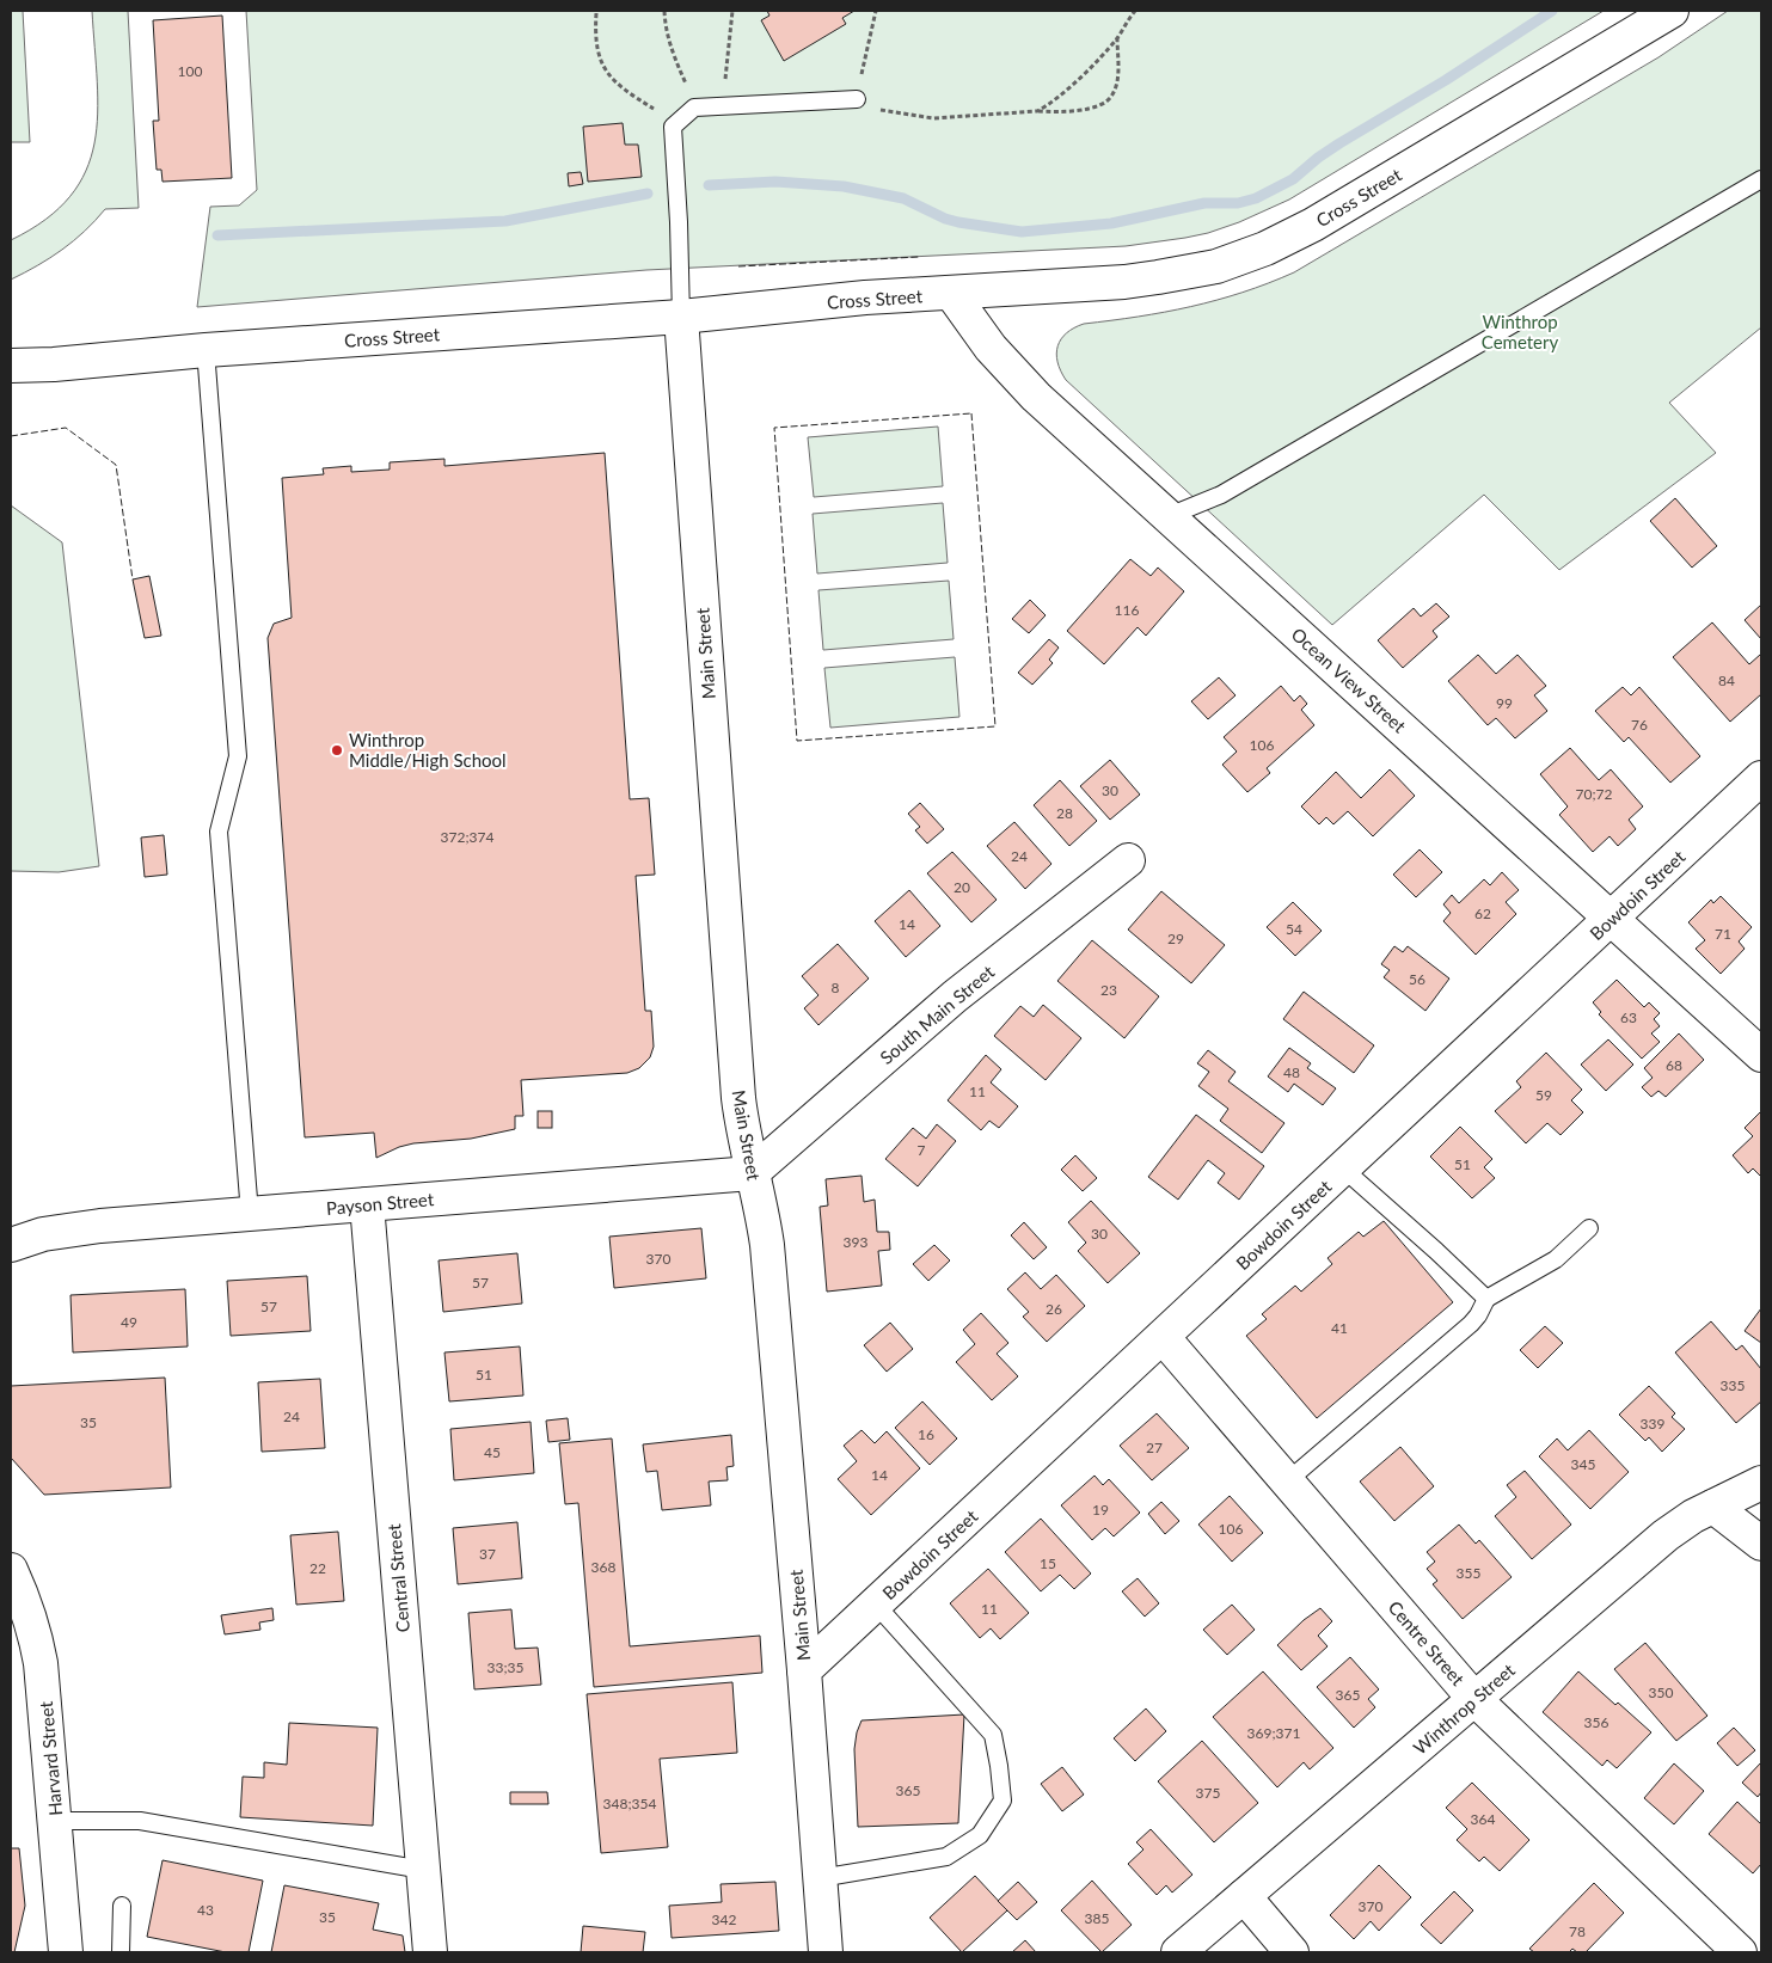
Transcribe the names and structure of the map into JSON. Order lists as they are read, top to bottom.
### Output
{
  "streets": {
    "street": [
      "Cross Street",
      "Main Street",
      "Ocean View Street",
      "Bowdoin Street",
      "South Main Street",
      "Payson Street",
      "Central Street",
      "Centre Street",
      "Winthrop Street",
      "Harvard Street"
    ]
  },
  "crossings": [
    ["Cross Street", "Main Street"],
    ["Cross Street", "Ocean View Street"],
    ["Main Street", "Bowdoin Street"],
    ["Main Street", "South Main Street"],
    ["Main Street", "Payson Street"],
    ["Ocean View Street", "Bowdoin Street"],
    ["Bowdoin Street", "Centre Street"],
    ["South Main Street", "Payson Street"],
    ["Payson Street", "Central Street"],
    ["Centre Street", "Winthrop Street"]
  ],
  "parks": ["Winthrop Cemetery"],
  "places": ["Winthrop Middle/High School"],
  "house_numbers": [
    "100",
    "116",
    "84",
    "99",
    "76",
    "106",
    "30",
    "70;72",
    "28",
    "372;374",
    "24",
    "20",
    "62",
    "14",
    "54",
    "71",
    "29",
    "56",
    "8",
    "23",
    "63",
    "68",
    "48",
    "11",
    "59",
    "7",
    "51",
    "30",
    "393",
    "370",
    "57",
    "57",
    "26",
    "49",
    "41",
    "51",
    "335",
    "24",
    "35",
    "339",
    "16",
    "27",
    "45",
    "345",
    "14",
    "19",
    "106",
    "37",
    "15",
    "368",
    "22",
    "355",
    "11",
    "33;35",
    "350",
    "365",
    "356",
    "369;371",
    "365",
    "375",
    "348;354",
    "364",
    "370",
    "43",
    "35",
    "385",
    "342",
    "78"
  ]
}
